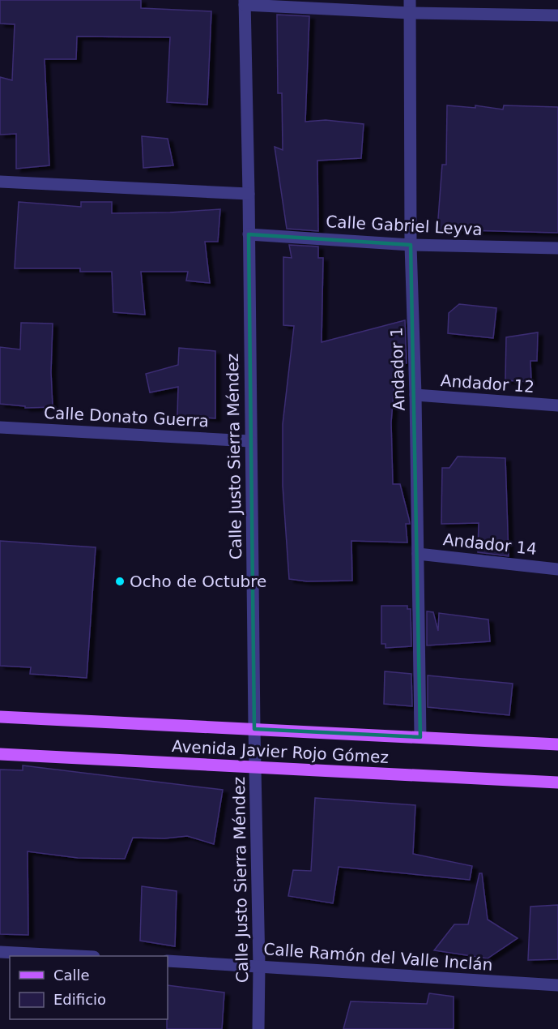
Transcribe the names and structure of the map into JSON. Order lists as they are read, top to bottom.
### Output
{
  "streets": {
    "main road": ["Avenida Javier Rojo Gómez"],
    "street": [
      "Calle Gabriel Leyva",
      "Andador 1",
      "Andador 12",
      "Calle Donato Guerra",
      "Calle Justo Sierra Méndez",
      "Andador 14",
      "Calle Ramón del Valle Inclán"
    ]
  },
  "crossings": [
    ["Calle Gabriel Leyva", "Andador 1"],
    ["Calle Gabriel Leyva", "Calle Justo Sierra Méndez"],
    ["Andador 1", "Andador 12"],
    ["Andador 1", "Andador 14"],
    ["Andador 1", "Avenida Javier Rojo Gómez"],
    ["Calle Donato Guerra", "Calle Justo Sierra Méndez"],
    ["Calle Justo Sierra Méndez", "Avenida Javier Rojo Gómez"],
    ["Calle Justo Sierra Méndez", "Calle Ramón del Valle Inclán"]
  ],
  "places": ["Ocho de Octubre"],
  "legend": ["Calle", "Edificio"]
}
